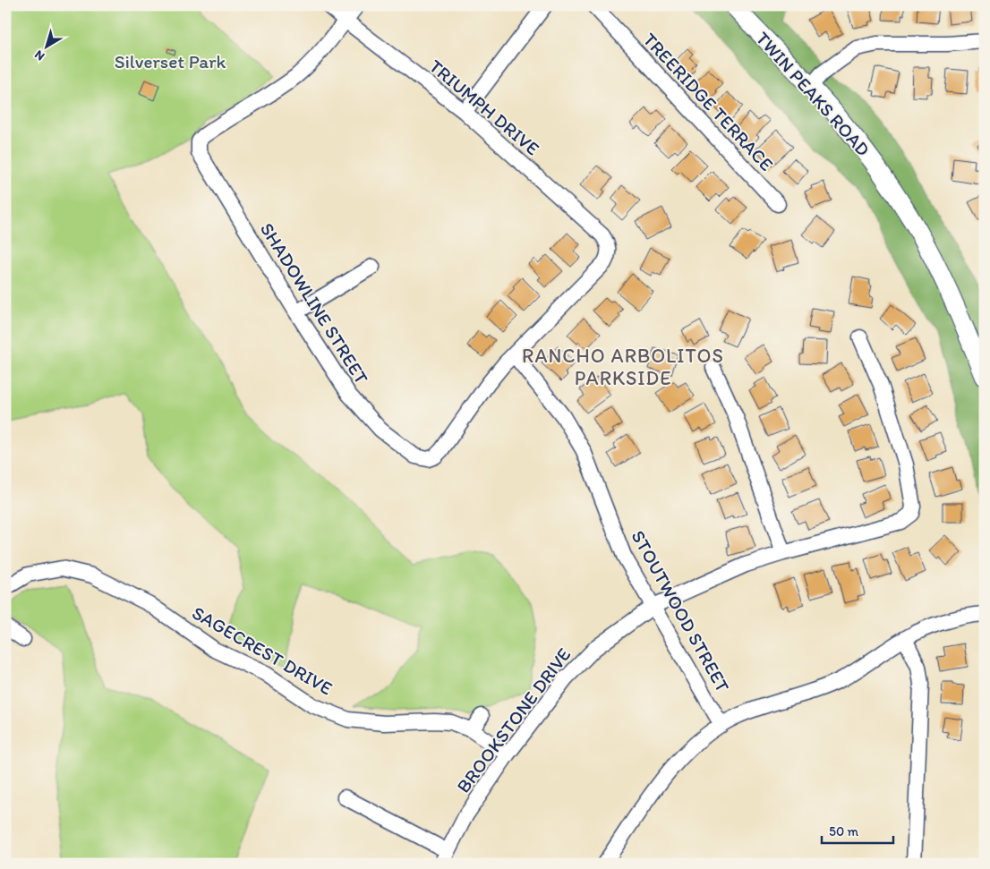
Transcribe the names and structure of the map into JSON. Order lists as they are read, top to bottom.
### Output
{
  "streets": {
    "main road": ["TWIN PEAKS ROAD"],
    "street": [
      "TREERIDGE TERRACE",
      "TRIUMPH DRIVE",
      "SHADOWLINE STREET",
      "STOUTWOOD STREET",
      "SAGECREST DRIVE",
      "BROOKSTONE DRIVE"
    ]
  },
  "crossings": [
    ["TRIUMPH DRIVE", "SHADOWLINE STREET"],
    ["TRIUMPH DRIVE", "STOUTWOOD STREET"],
    ["SHADOWLINE STREET", "STOUTWOOD STREET"],
    ["STOUTWOOD STREET", "BROOKSTONE DRIVE"],
    ["SAGECREST DRIVE", "BROOKSTONE DRIVE"]
  ],
  "districts": ["RANCHO ARBOLITOS PARKSIDE"],
  "parks": ["Silverset Park"],
  "scale_bar": "50 m",
  "north": "bottom left"
}
